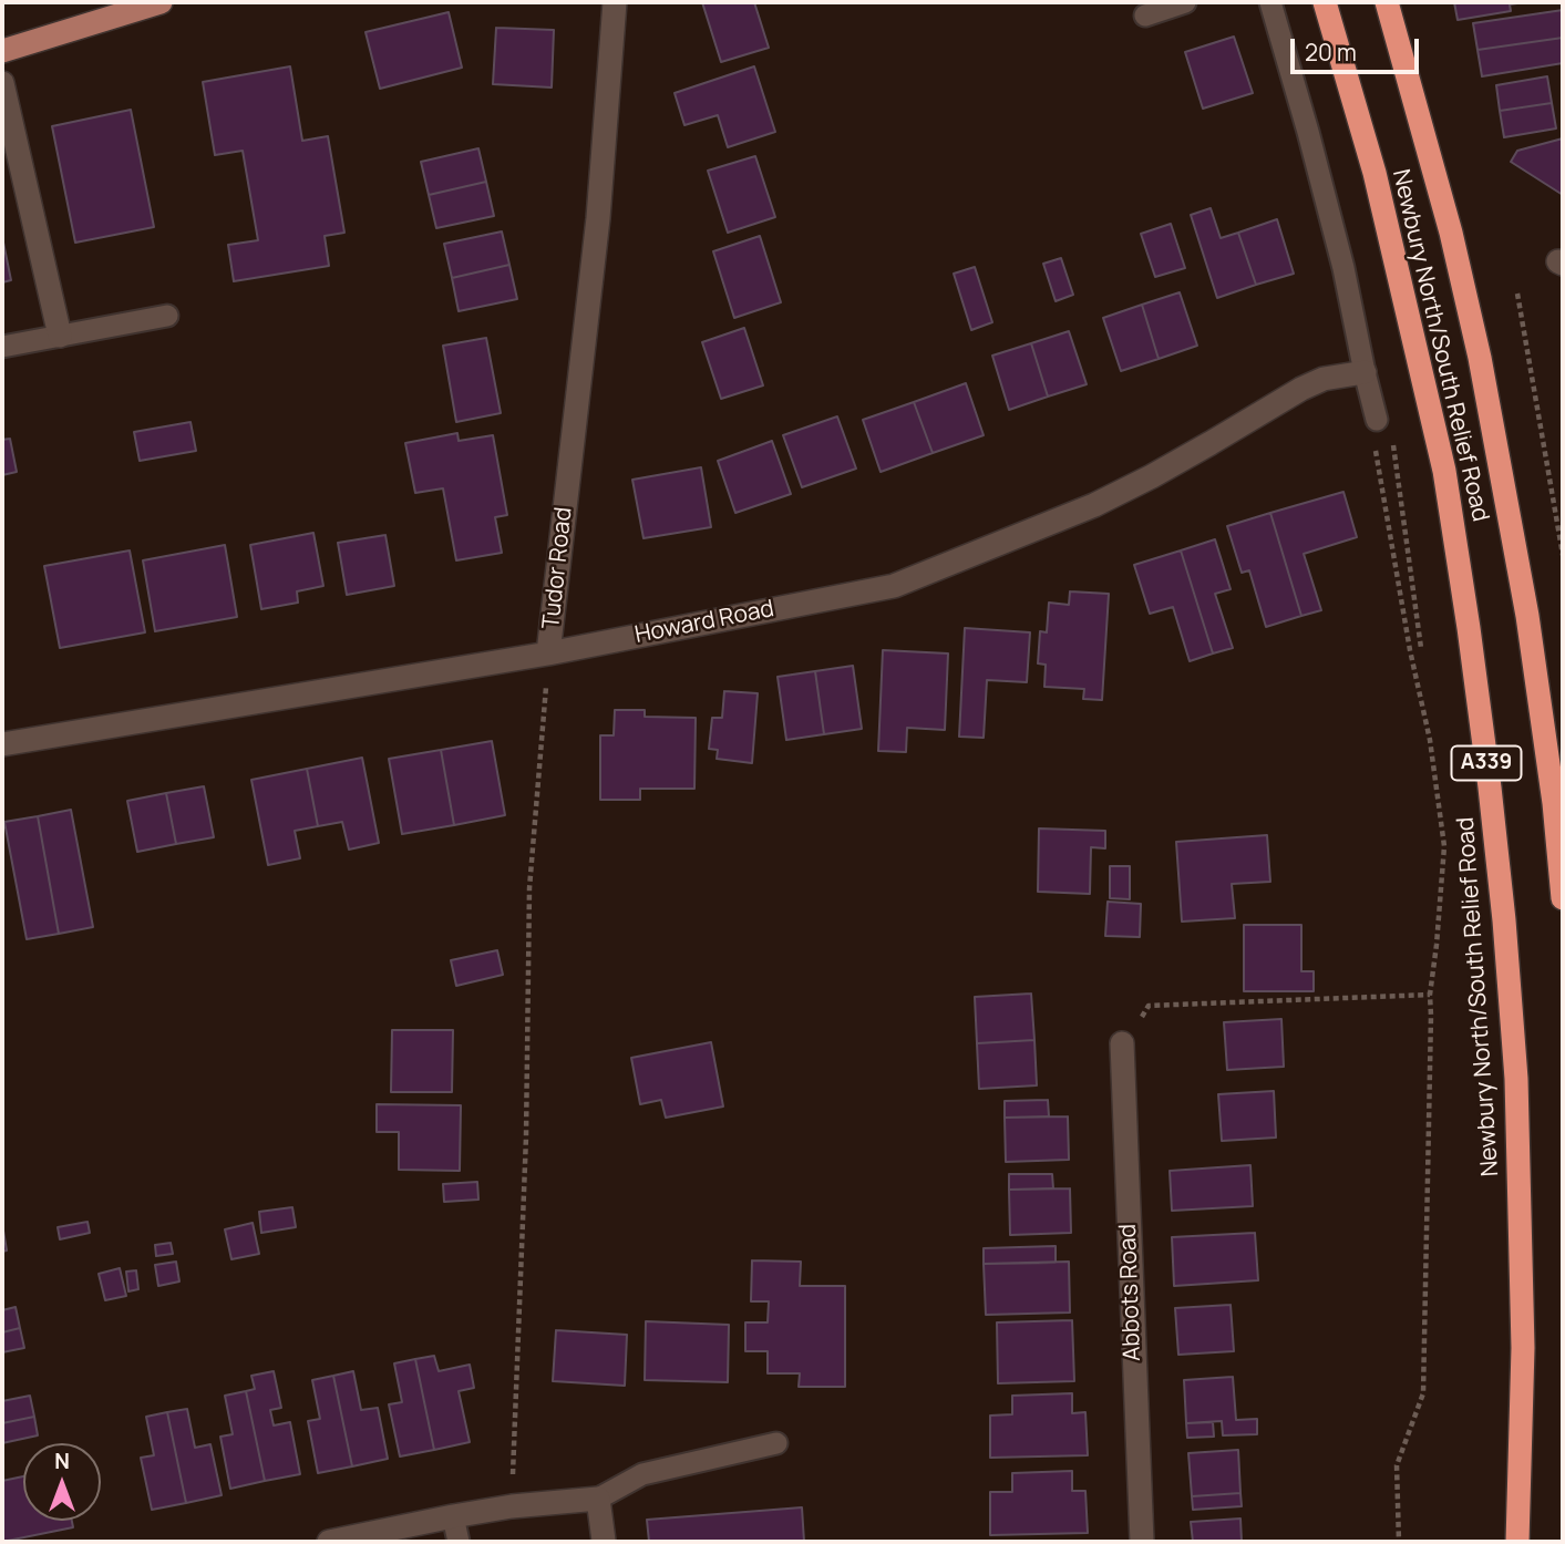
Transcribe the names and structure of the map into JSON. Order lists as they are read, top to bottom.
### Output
{
  "streets": {
    "highway": ["Newbury North/South Relief Road", "A339"],
    "street": ["Tudor Road", "Howard Road", "Abbots Road"]
  },
  "crossings": [
    ["Tudor Road", "Howard Road"]
  ],
  "scale_bar": "20 m",
  "north": "top"
}
